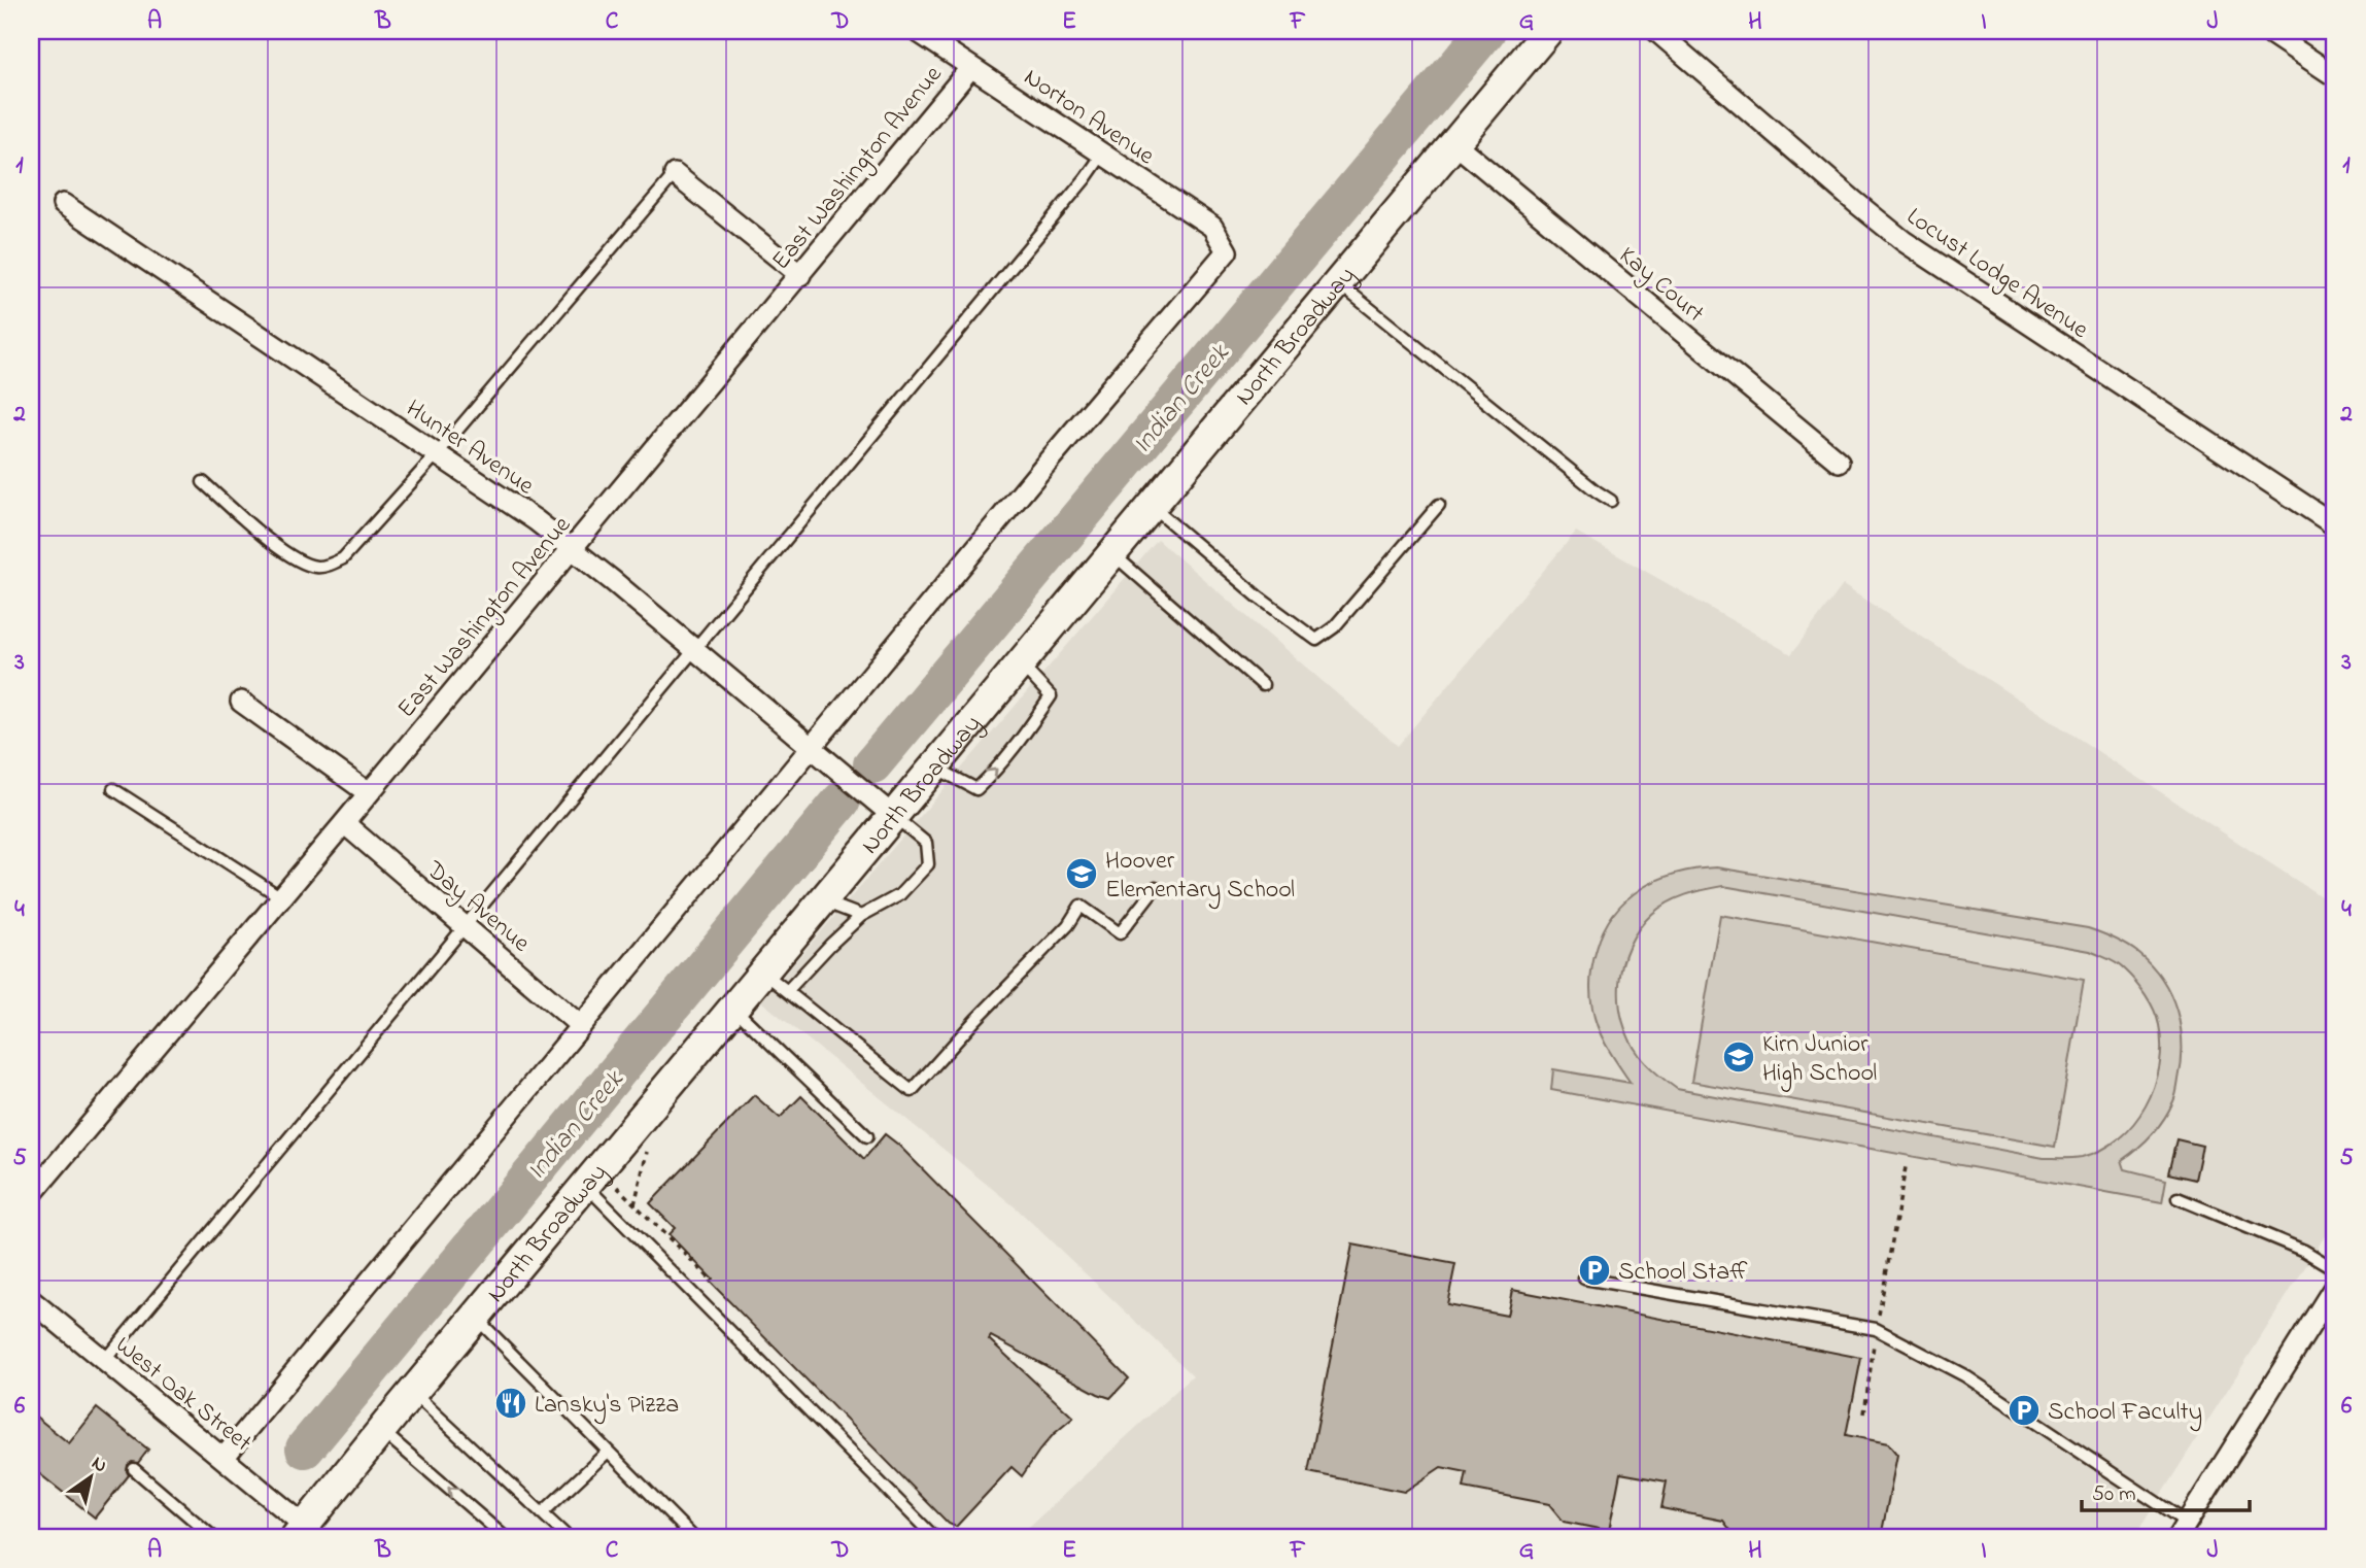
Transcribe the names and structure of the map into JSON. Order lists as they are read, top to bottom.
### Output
{
  "streets": {
    "main road": ["North Broadway"],
    "street": [
      "Norton Avenue",
      "East Washington Avenue",
      "Locust Lodge Avenue",
      "Kay Court",
      "Hunter Avenue",
      "Day Avenue",
      "West Oak Street"
    ]
  },
  "crossings": [
    ["Norton Avenue", "East Washington Avenue"],
    ["Norton Avenue", "Hunter Avenue"],
    ["East Washington Avenue", "Hunter Avenue"],
    ["East Washington Avenue", "Day Avenue"],
    ["Kay Court", "North Broadway"],
    ["North Broadway", "Hunter Avenue"],
    ["North Broadway", "West Oak Street"]
  ],
  "water": ["Indian Creek"],
  "places": {
    "school or university": ["Hoover Elementary School", "Kirn Junior High School"],
    "parking": ["School Staff", "School Faculty"],
    "restaurant": ["Lansky's Pizza"]
  },
  "scale_bar": "50 m",
  "north": "top right",
  "grid": {
    "columns": [
      "A",
      "B",
      "C",
      "D",
      "E",
      "F",
      "G",
      "H",
      "I",
      "J"
    ],
    "rows": [
      "1",
      "2",
      "3",
      "4",
      "5",
      "6"
    ]
  }
}
